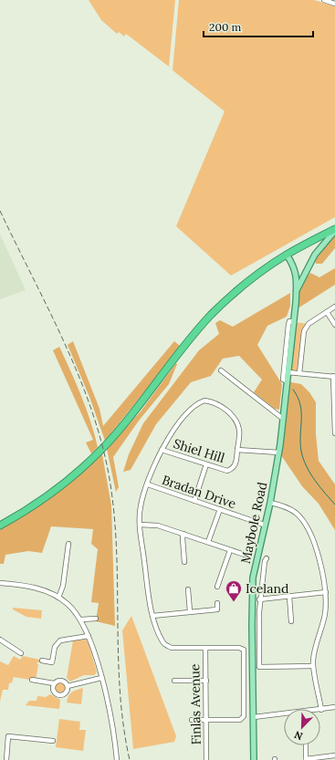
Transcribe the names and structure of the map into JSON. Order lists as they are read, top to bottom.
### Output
{
  "streets": {
    "main road": ["Maybole Road"],
    "street": ["Shiel Hill", "Bradan Drive", "Finlas Avenue"]
  },
  "crossings": [
    ["Bradan Drive", "Maybole Road"]
  ],
  "places": {
    "shop": ["Iceland"]
  },
  "scale_bar": "200 m",
  "north": "bottom left"
}
